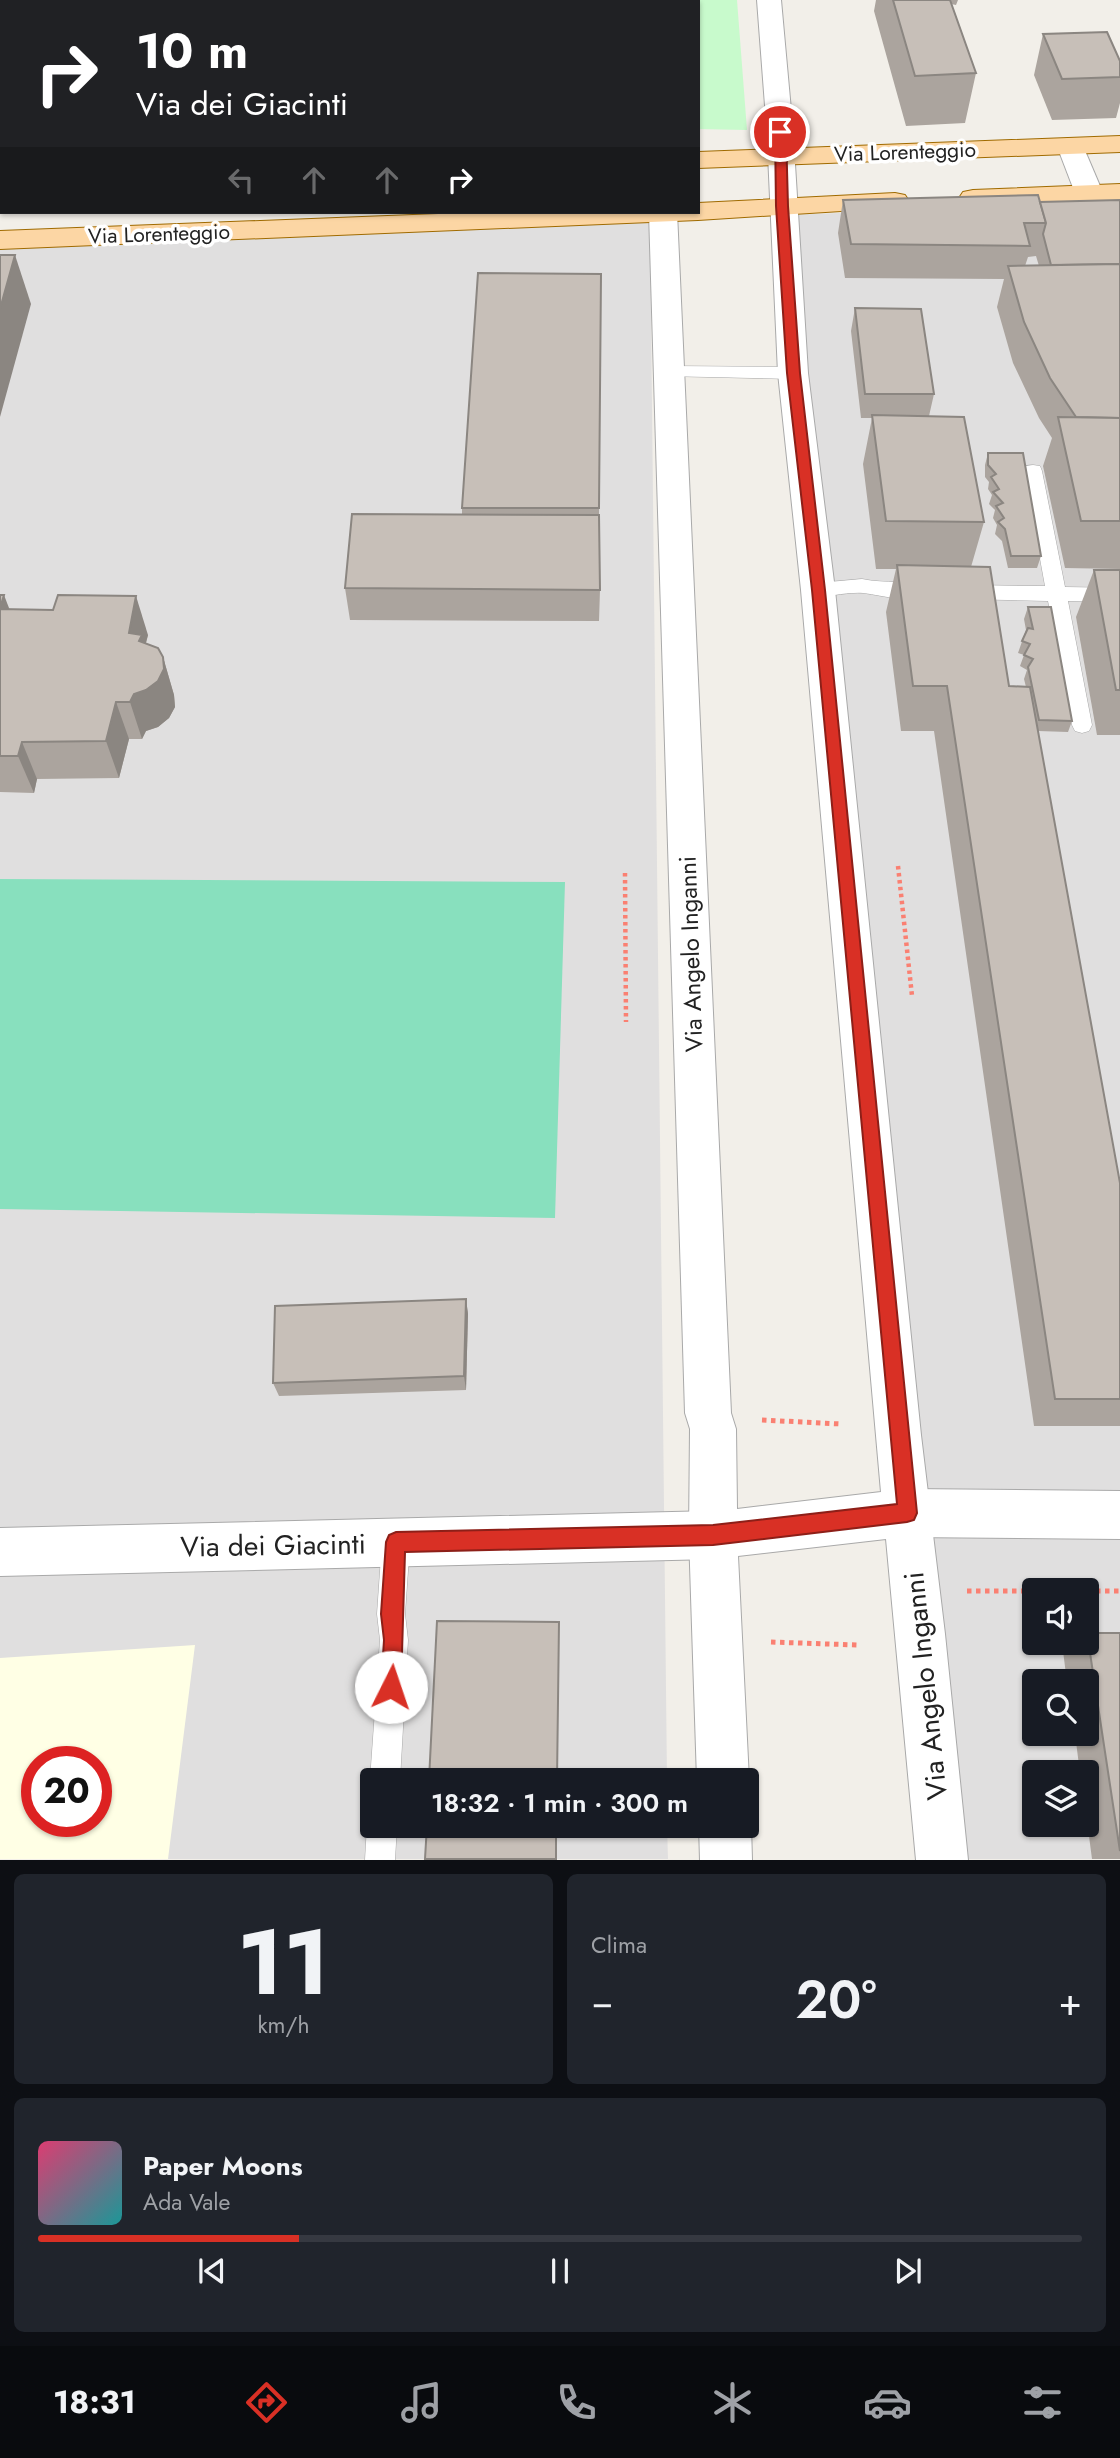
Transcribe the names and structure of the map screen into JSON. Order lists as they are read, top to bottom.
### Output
{
  "streets": {
    "main road": ["Via Lorenteggio"],
    "street": ["Via Angelo Inganni", "Via dei Giacinti"]
  },
  "crossings": [
    ["Via Lorenteggio", "Via Angelo Inganni"],
    ["Via Angelo Inganni", "Via dei Giacinti"]
  ],
  "page": {
    "turn": ["10 m", "Via dei Giacinti"],
    "limit": "20",
    "trip": "18:32 · 1 min · 300 m",
    "tile": [
      ["11", "km/h"],
      "Clima"
    ],
    "heat": ["−", "20°", "+"],
    "song": ["Paper Moons", "Ada Vale"],
    "tabs": "18:31"
  }
}
